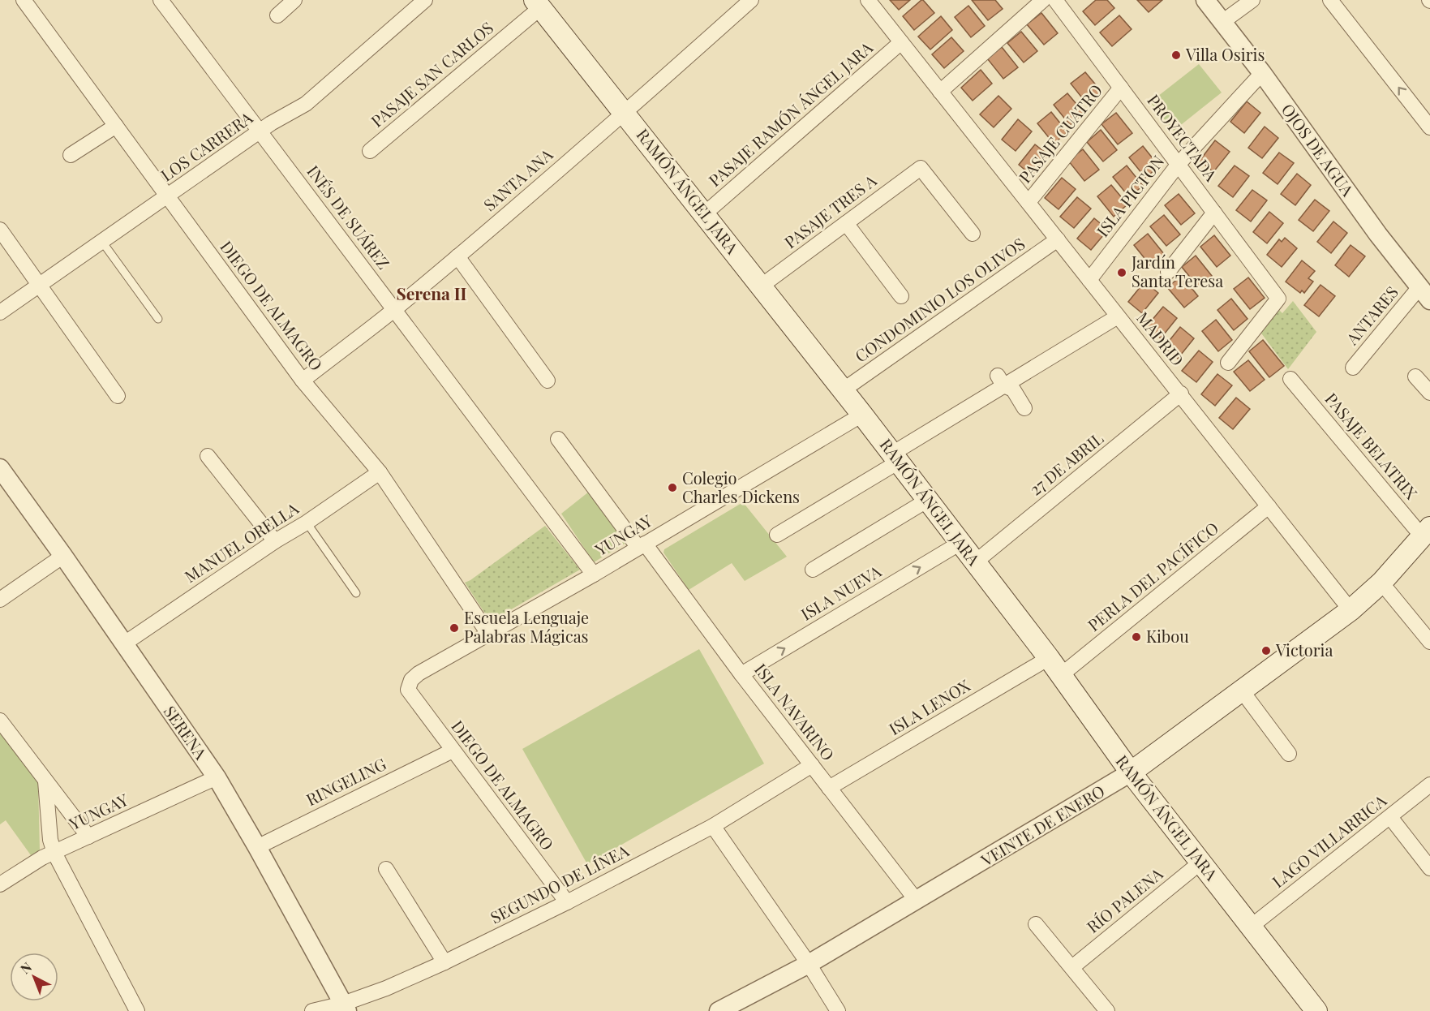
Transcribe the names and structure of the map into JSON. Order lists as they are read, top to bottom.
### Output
{
  "streets": {
    "main road": ["RAMÓN ÁNGEL JARA", "VEINTE DE ENERO"],
    "street": [
      "PASAJE SAN CARLOS",
      "PASAJE RAMÓN ÁNGEL JARA",
      "PASAJE CUATRO",
      "PROYECTADA",
      "LOS CARRERA",
      "OJOS DE AGUA",
      "SANTA ANA",
      "ISLA PICTON",
      "PASAJE TRES A",
      "INÉS DE SUÁREZ",
      "CONDOMINIO LOS OLIVOS",
      "DIEGO DE ALMAGRO",
      "ANTARES",
      "MADRID",
      "PASAJE BELATRIX",
      "27 DE ABRIL",
      "YUNGAY",
      "MANUEL ORELLA",
      "PERLA DEL PACÍFICO",
      "ISLA NUEVA",
      "ISLA LENOX",
      "ISLA NAVARINO",
      "SERENA",
      "RINGELING",
      "LAGO VILLARRICA",
      "SEGUNDO DE LÍNEA",
      "RÍO PALENA"
    ]
  },
  "crossings": [
    ["PASAJE SAN CARLOS", "RAMÓN ÁNGEL JARA"],
    ["PASAJE RAMÓN ÁNGEL JARA", "RAMÓN ÁNGEL JARA"],
    ["PASAJE RAMÓN ÁNGEL JARA", "MADRID"],
    ["PASAJE CUATRO", "PROYECTADA"],
    ["PASAJE CUATRO", "MADRID"],
    ["PROYECTADA", "ISLA PICTON"],
    ["LOS CARRERA", "INÉS DE SUÁREZ"],
    ["LOS CARRERA", "DIEGO DE ALMAGRO"],
    ["OJOS DE AGUA", "ISLA PICTON"],
    ["OJOS DE AGUA", "ANTARES"],
    ["SANTA ANA", "RAMÓN ÁNGEL JARA"],
    ["SANTA ANA", "INÉS DE SUÁREZ"],
    ["SANTA ANA", "DIEGO DE ALMAGRO"],
    ["RAMÓN ÁNGEL JARA", "PASAJE TRES A"],
    ["RAMÓN ÁNGEL JARA", "CONDOMINIO LOS OLIVOS"],
    ["RAMÓN ÁNGEL JARA", "27 DE ABRIL"],
    ["RAMÓN ÁNGEL JARA", "YUNGAY"],
    ["RAMÓN ÁNGEL JARA", "PERLA DEL PACÍFICO"],
    ["RAMÓN ÁNGEL JARA", "ISLA NUEVA"],
    ["RAMÓN ÁNGEL JARA", "ISLA LENOX"],
    ["RAMÓN ÁNGEL JARA", "VEINTE DE ENERO"],
    ["RAMÓN ÁNGEL JARA", "LAGO VILLARRICA"],
    ["RAMÓN ÁNGEL JARA", "RÍO PALENA"],
    ["ISLA PICTON", "MADRID"],
    ["INÉS DE SUÁREZ", "YUNGAY"],
    ["CONDOMINIO LOS OLIVOS", "MADRID"],
    ["DIEGO DE ALMAGRO", "YUNGAY"],
    ["DIEGO DE ALMAGRO", "MANUEL ORELLA"],
    ["DIEGO DE ALMAGRO", "RINGELING"],
    ["DIEGO DE ALMAGRO", "SEGUNDO DE LÍNEA"],
    ["MADRID", "27 DE ABRIL"],
    ["MADRID", "PERLA DEL PACÍFICO"],
    ["MADRID", "VEINTE DE ENERO"],
    ["PASAJE BELATRIX", "VEINTE DE ENERO"],
    ["YUNGAY", "ISLA NAVARINO"],
    ["YUNGAY", "SERENA"],
    ["MANUEL ORELLA", "SERENA"],
    ["ISLA NUEVA", "ISLA NAVARINO"],
    ["ISLA LENOX", "ISLA NAVARINO"],
    ["ISLA NAVARINO", "VEINTE DE ENERO"],
    ["ISLA NAVARINO", "SEGUNDO DE LÍNEA"],
    ["SERENA", "RINGELING"],
    ["SERENA", "SEGUNDO DE LÍNEA"]
  ],
  "districts": ["Serena II"],
  "places": [
    "Villa Osiris",
    "Jardín Santa Teresa",
    "Colegio Charles Dickens",
    "Escuela Lenguaje Palabras Mágicas",
    "Kibou",
    "Victoria"
  ],
  "north": "top left"
}
